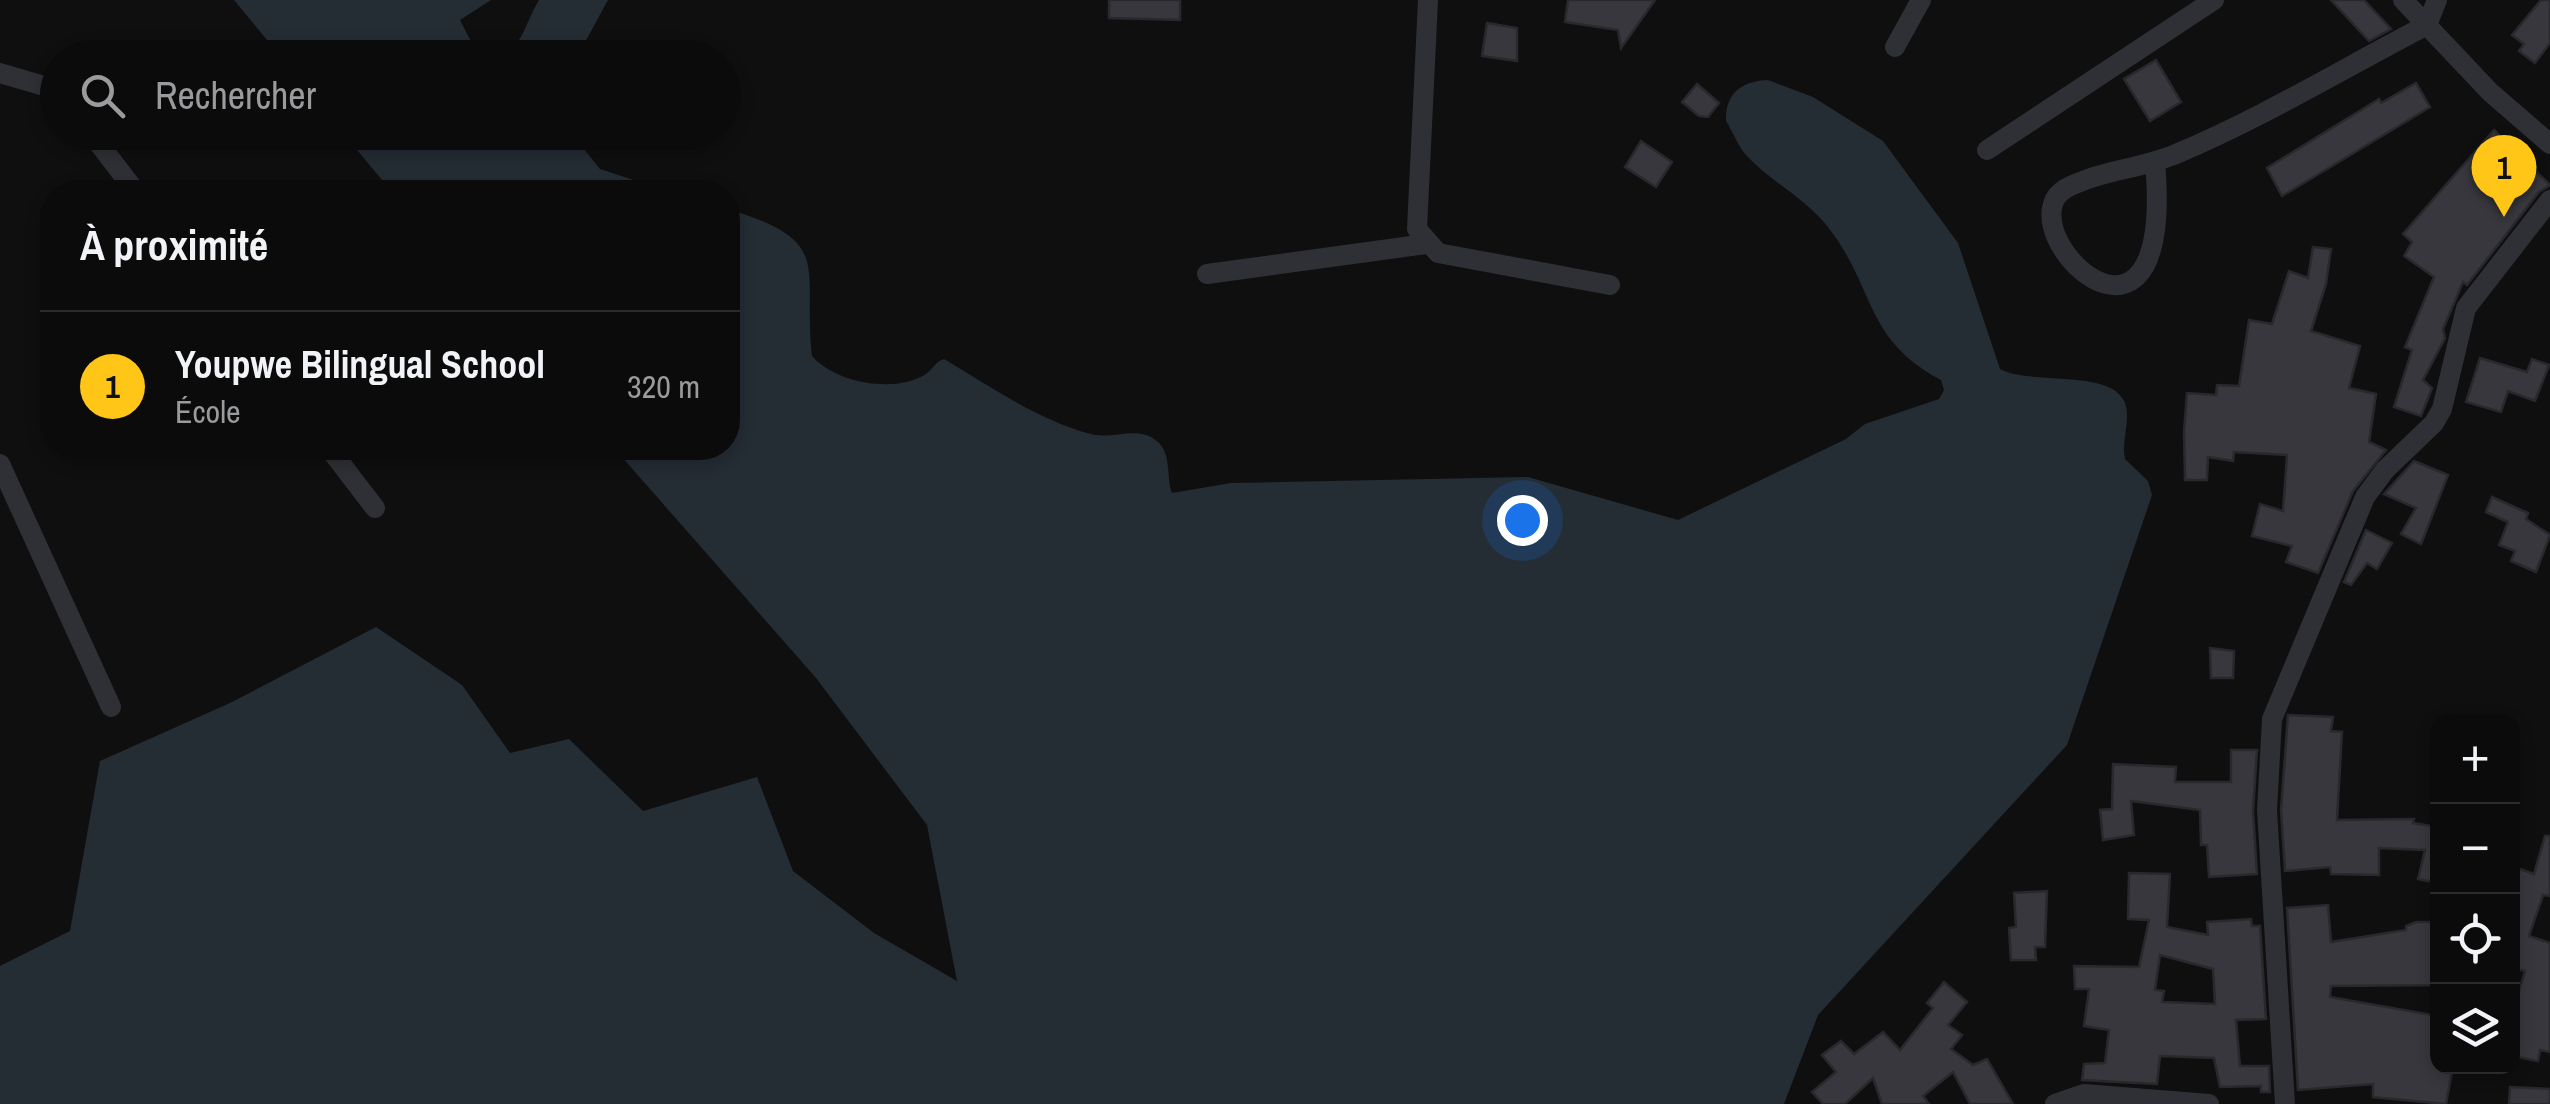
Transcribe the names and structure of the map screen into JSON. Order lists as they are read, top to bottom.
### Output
{
  "page": {
    "search": "Rechercher",
    "pins": "1",
    "heading": "À proximité",
    "list": [
      {
        "mark": "1",
        "name": "Youpwe Bilingual School",
        "note": "École",
        "value": "320 m"
      }
    ],
    "map_buttons": ["+", "−"]
  }
}
